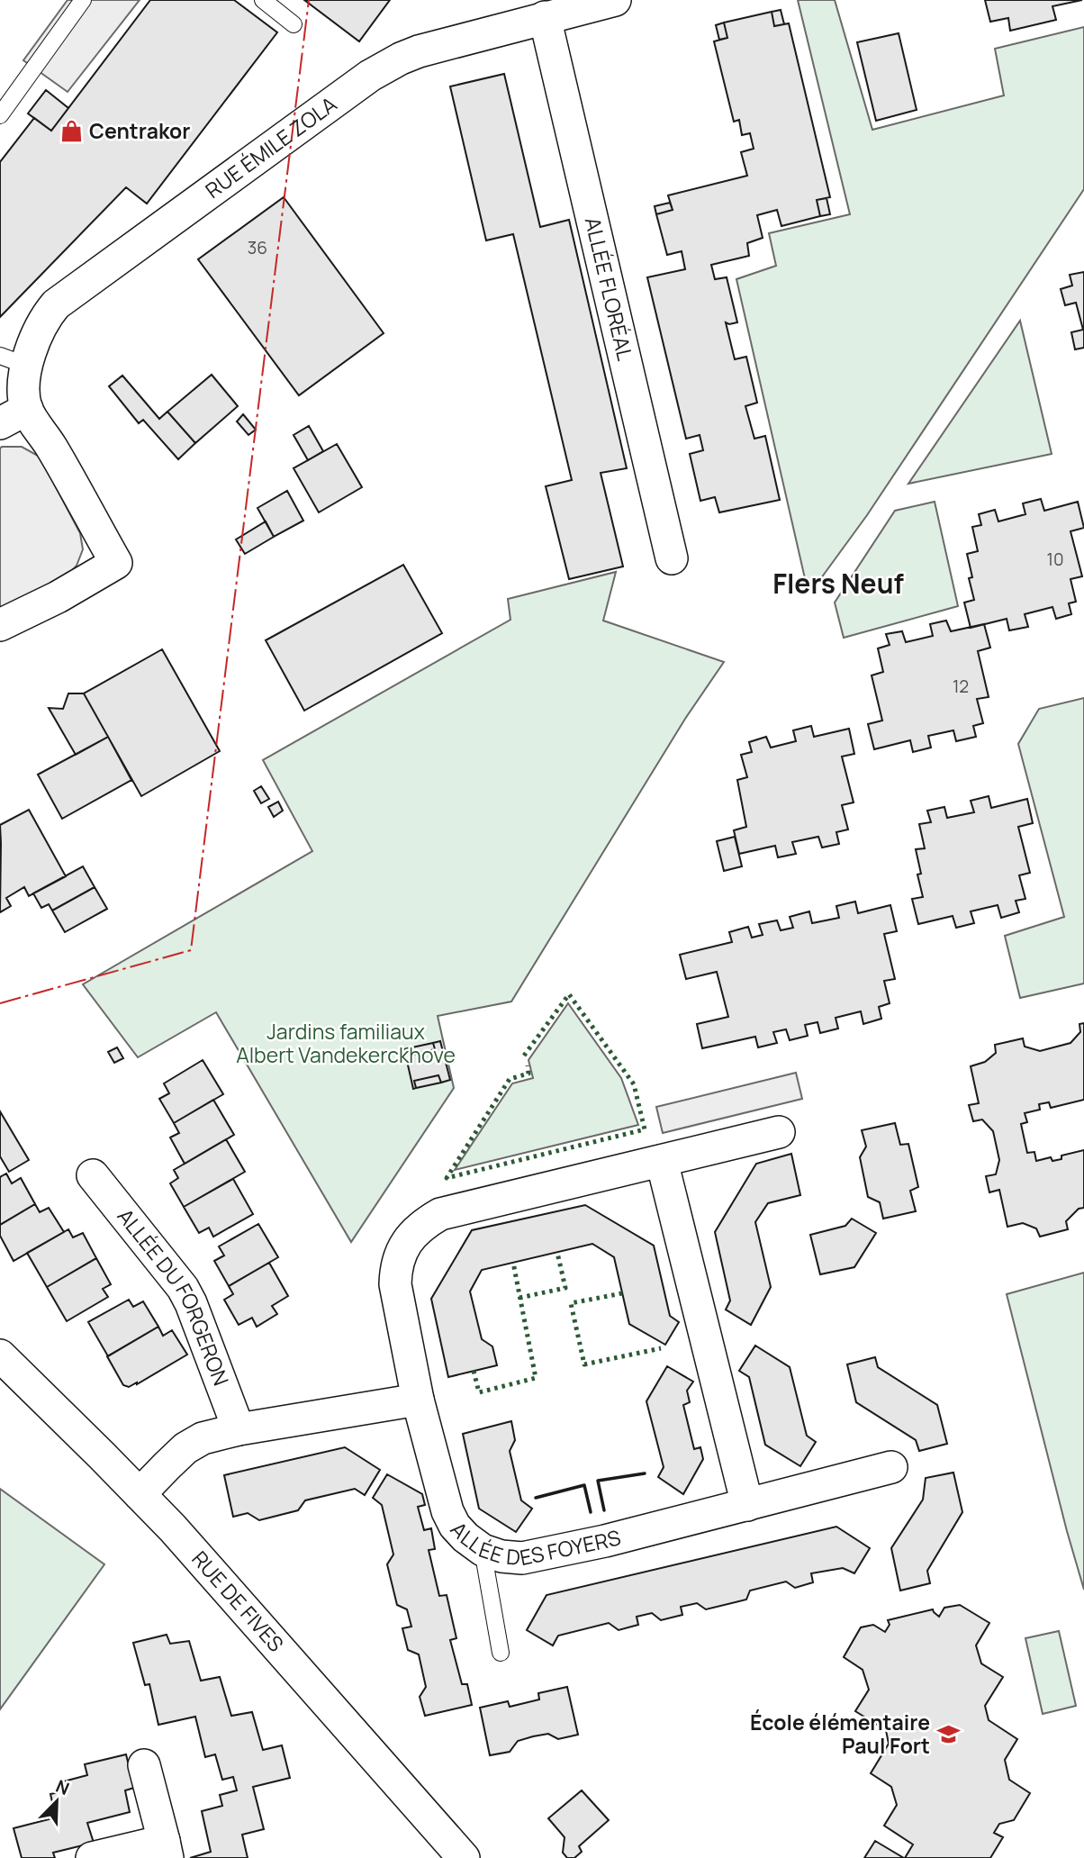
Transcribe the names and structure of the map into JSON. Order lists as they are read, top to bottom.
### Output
{
  "streets": {
    "street": [
      "RUE ÉMILE ZOLA",
      "ALLÉE FLORÉAL",
      "ALLÉE DU FORGERON",
      "ALLÉE DES FOYERS",
      "RUE DE FIVES"
    ]
  },
  "crossings": [
    ["RUE ÉMILE ZOLA", "ALLÉE FLORÉAL"]
  ],
  "districts": ["Flers Neuf"],
  "parks": ["Jardins familiaux Albert Vandekerckhove"],
  "places": {
    "shop": ["Centrakor"],
    "school or university": ["École élémentaire Paul Fort"]
  },
  "house_numbers": ["36", "10", "12"],
  "north": "top right"
}
